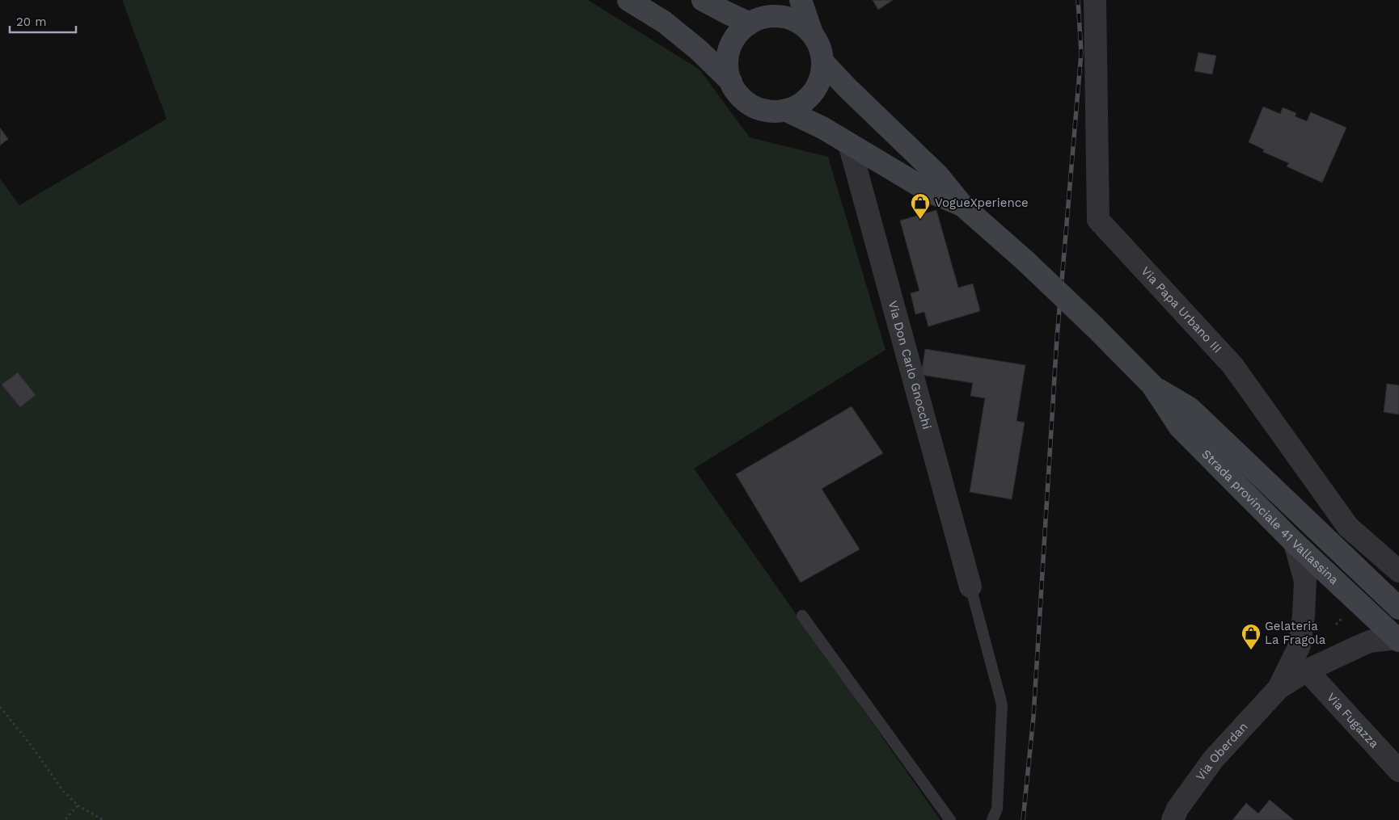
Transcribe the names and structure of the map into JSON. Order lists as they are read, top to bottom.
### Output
{
  "streets": {
    "main road": ["Strada provinciale 41 Vallassina"],
    "street": [
      "Via Papa Urbano III",
      "Via Don Carlo Gnocchi",
      "Via Fugazza",
      "Via Oberdan"
    ]
  },
  "crossings": [
    ["Via Don Carlo Gnocchi", "Strada provinciale 41 Vallassina"],
    ["Strada provinciale 41 Vallassina", "Via Oberdan"],
    ["Via Fugazza", "Via Oberdan"]
  ],
  "places": {
    "shop": ["VogueXperience", "Gelateria La Fragola"]
  },
  "scale_bar": "20 m"
}
